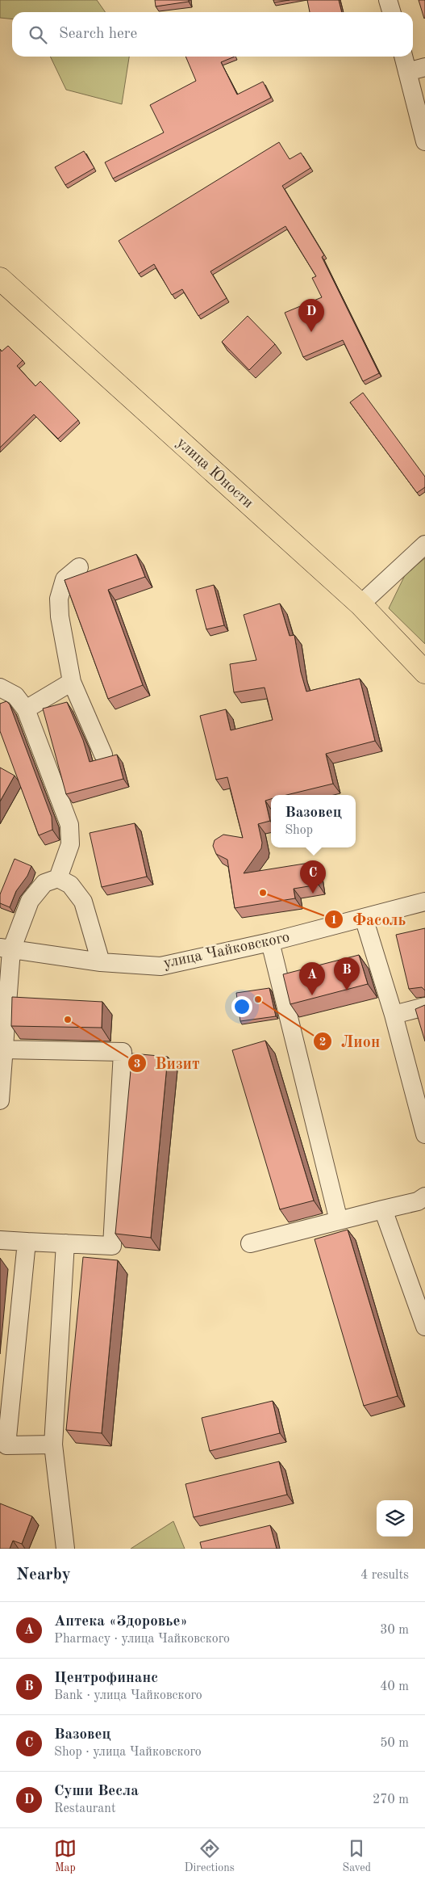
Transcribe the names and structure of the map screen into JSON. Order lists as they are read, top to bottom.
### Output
{
  "streets": {
    "main road": ["улица Юности"],
    "street": ["улица Чайковского"]
  },
  "places": ["Фасоль", "Лион", "Визит"],
  "page": {
    "search": "Search here",
    "pins": [
      "D",
      "C",
      "B",
      "A"
    ],
    "popup": ["Вазовец", "Shop"],
    "heading": ["Nearby", "4 results"],
    "list": [
      {
        "mark": "A",
        "name": "Аптека «Здоровье»",
        "note": "Pharmacy · улица Чайковского",
        "value": "30 m"
      },
      {
        "mark": "B",
        "name": "Центрофинанс",
        "note": "Bank · улица Чайковского",
        "value": "40 m"
      },
      {
        "mark": "C",
        "name": "Вазовец",
        "note": "Shop · улица Чайковского",
        "value": "50 m"
      },
      {
        "mark": "D",
        "name": "Суши Весла",
        "note": "Restaurant",
        "value": "270 m"
      }
    ],
    "nav": ["Map", "Directions", "Saved"]
  }
}
